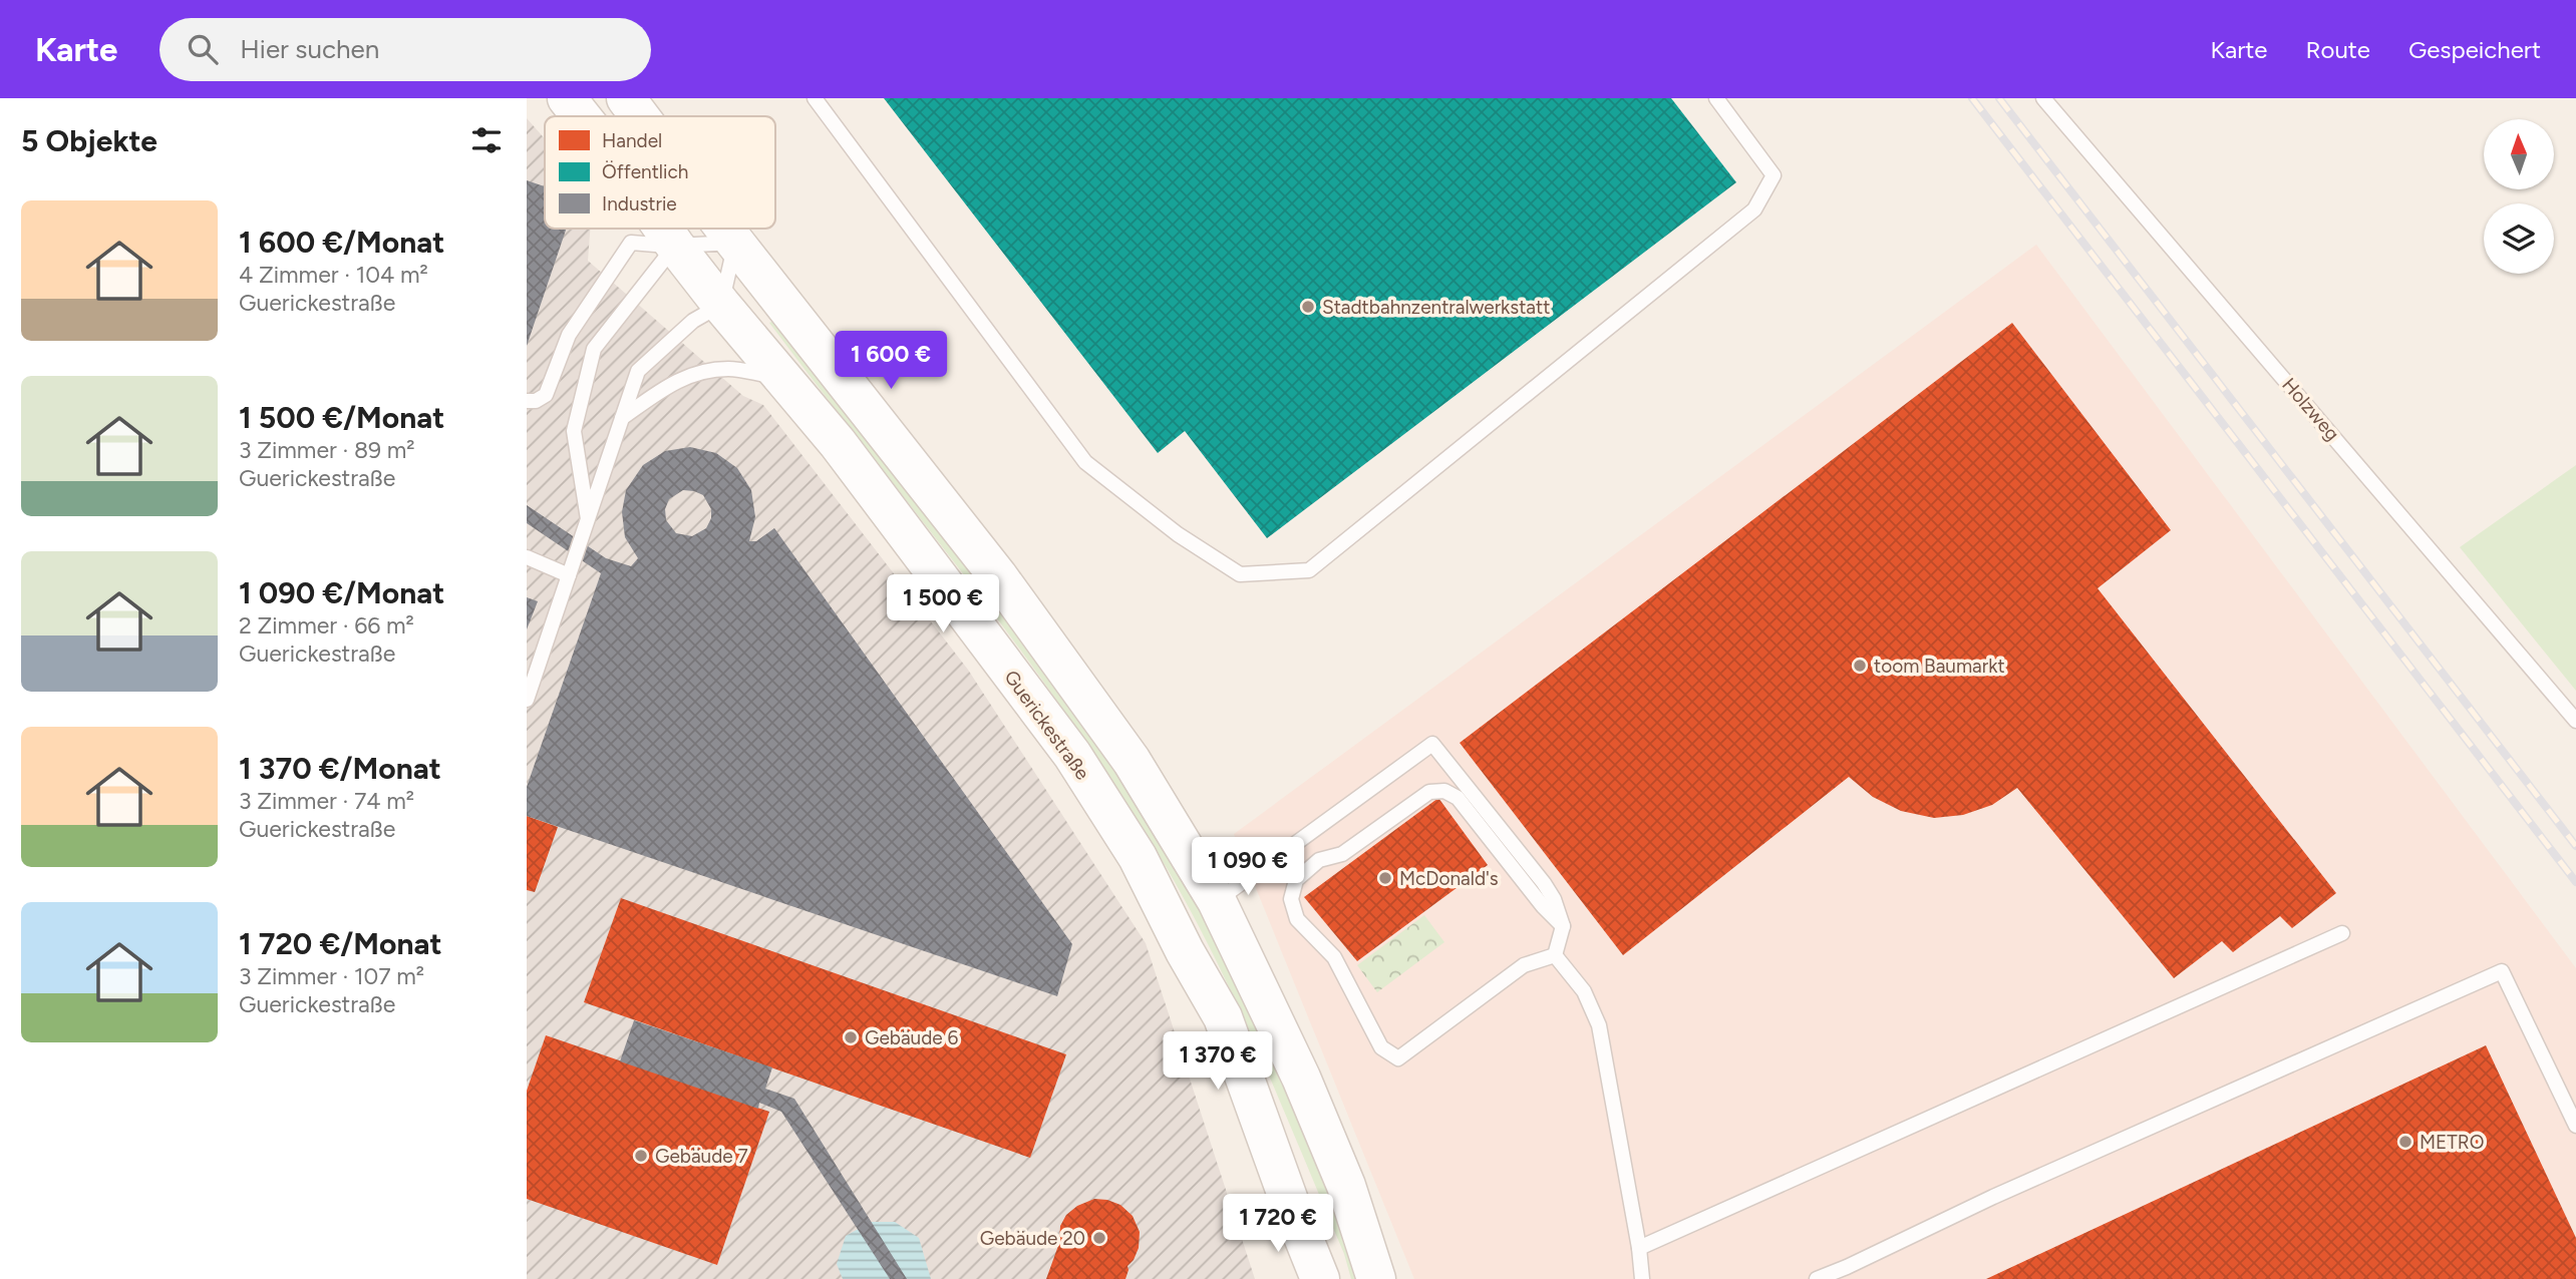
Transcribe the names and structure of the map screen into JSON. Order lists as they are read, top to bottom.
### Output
{
  "streets": {
    "main road": ["Guerickestraße"],
    "lane": ["Holzweg"]
  },
  "places": [
    "Stadtbahnzentralwerkstatt",
    "toom Baumarkt",
    "McDonald's",
    "Gebäude 6",
    "METRO",
    "Gebäude 7",
    "Gebäude 20"
  ],
  "legend": ["Handel", "Öffentlich", "Industrie"],
  "north": "top",
  "page": {
    "header": "Karte",
    "search": "Hier suchen",
    "nav": ["Karte", "Route", "Gespeichert"],
    "heading": "5 Objekte",
    "list": [
      {
        "name": "1 600 €/Monat",
        "note": "4 Zimmer · 104 m² · Guerickestraße"
      },
      {
        "name": "1 500 €/Monat",
        "note": "3 Zimmer · 89 m² · Guerickestraße"
      },
      {
        "name": "1 090 €/Monat",
        "note": "2 Zimmer · 66 m² · Guerickestraße"
      },
      {
        "name": "1 370 €/Monat",
        "note": "3 Zimmer · 74 m² · Guerickestraße"
      },
      {
        "name": "1 720 €/Monat",
        "note": "3 Zimmer · 107 m² · Guerickestraße"
      }
    ],
    "price": [
      "1 600 €",
      "1 500 €",
      "1 090 €",
      "1 370 €",
      "1 720 €"
    ]
  }
}
